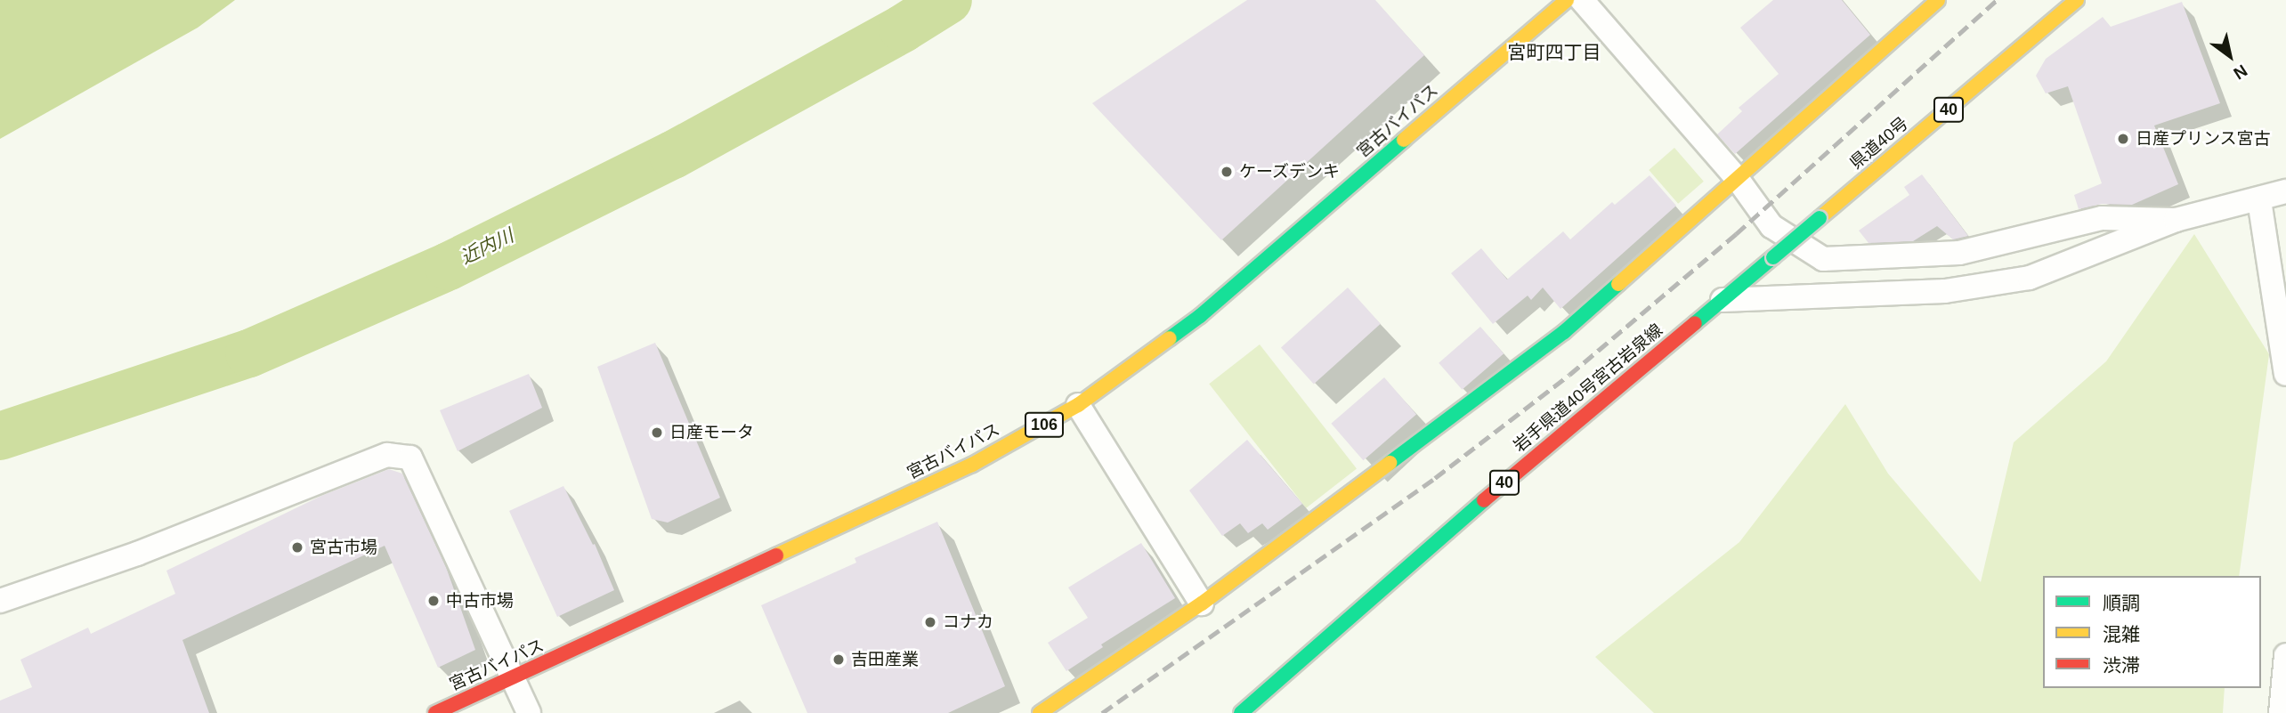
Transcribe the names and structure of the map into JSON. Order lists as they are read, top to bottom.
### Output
{
  "streets": {
    "main road": [
      "40",
      "宮古バイパス",
      "県道40号",
      "岩手県道40号宮古岩泉線",
      "106"
    ]
  },
  "crossings": [
    ["県道40号", "岩手県道40号宮古岩泉線"]
  ],
  "districts": ["宮町四丁目"],
  "water": ["近内川"],
  "places": [
    "日産プリンス宮古",
    "ケーズデンキ",
    "日産モータ",
    "宮古市場",
    "中古市場",
    "コナカ",
    "吉田産業"
  ],
  "legend": ["順調", "混雑", "渋滞"],
  "north": "bottom right"
}
